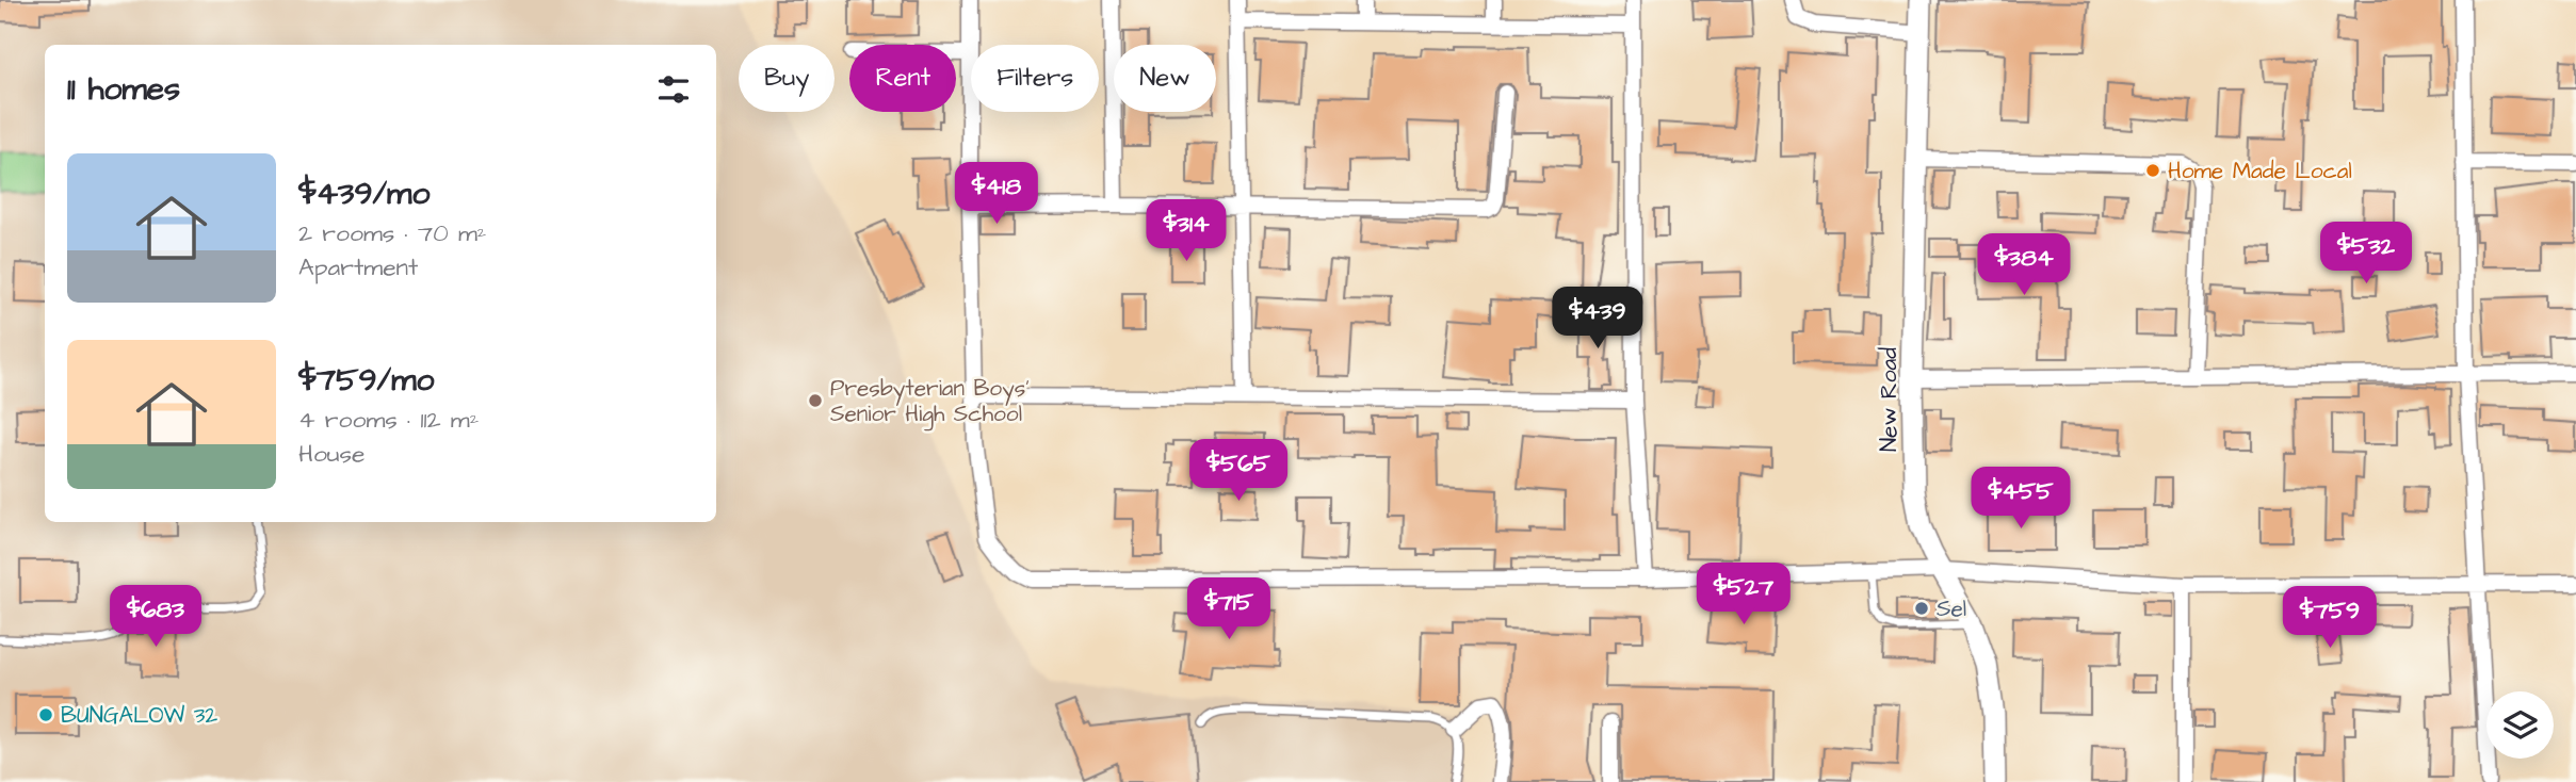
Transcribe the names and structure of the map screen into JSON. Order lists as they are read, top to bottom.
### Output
{
  "streets": {
    "street": ["New Road"]
  },
  "places": [
    "Home Made Local",
    "Presbyterian Boys' Senior High School",
    "Sel",
    "BUNGALOW 32"
  ],
  "page": {
    "chip": [
      "Buy",
      "Rent",
      "Filters",
      "New"
    ],
    "heading": "11 homes",
    "list": [
      {
        "name": "$439/mo",
        "note": "2 rooms · 70 m² · Apartment"
      },
      {
        "name": "$759/mo",
        "note": "4 rooms · 112 m² · House"
      }
    ],
    "price": [
      "$418",
      "$314",
      "$532",
      "$384",
      "$439",
      "$565",
      "$455",
      "$527",
      "$715",
      "$683",
      "$759"
    ]
  }
}
